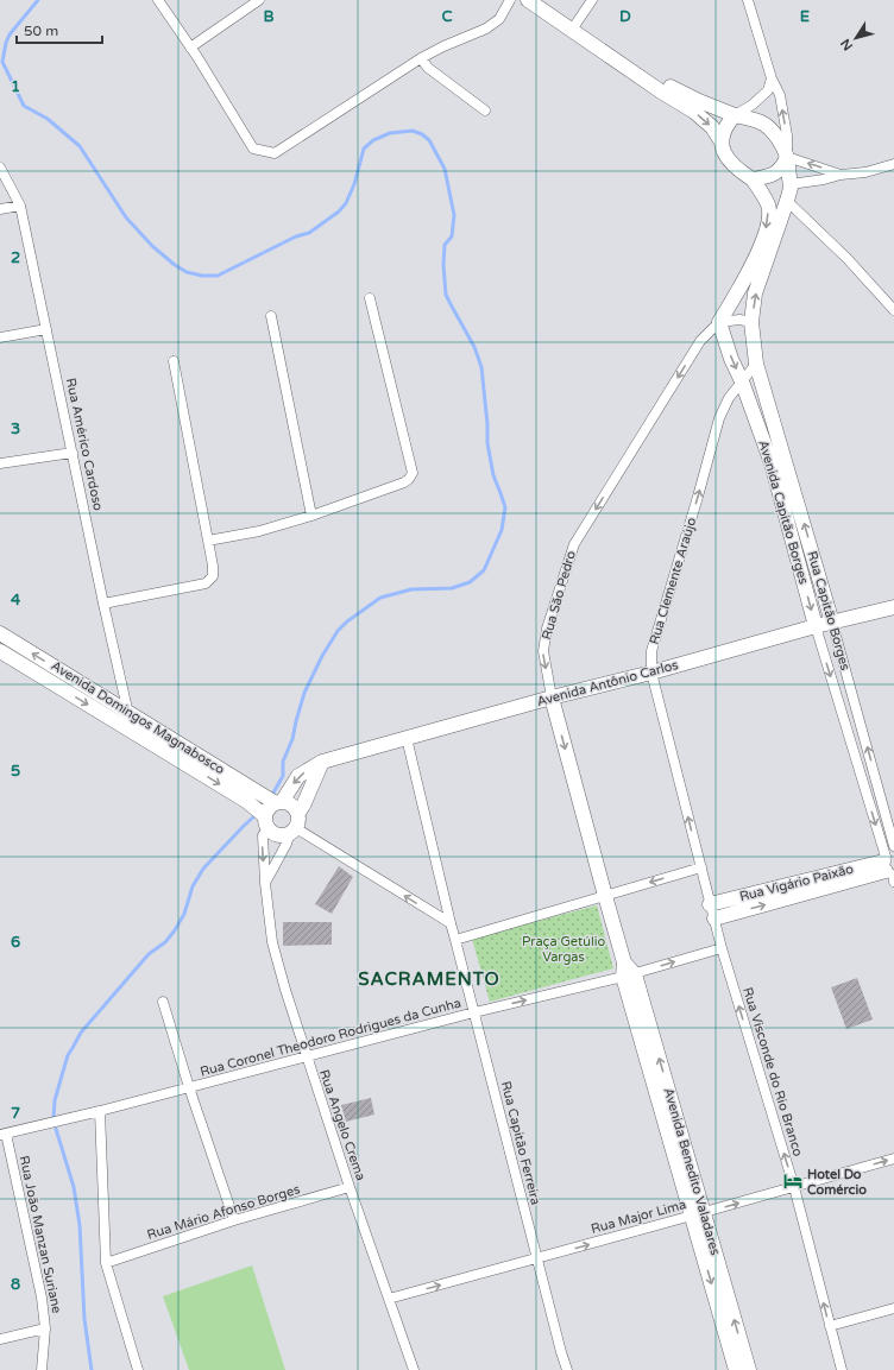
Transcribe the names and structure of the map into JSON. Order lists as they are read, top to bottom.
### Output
{
  "streets": {
    "street": [
      "Rua Américo Cardoso",
      "Avenida Capitão Borges",
      "Rua Clemente Araújo",
      "Rua São Pedro",
      "Rua Capitão Borges",
      "Avenida Antônio Carlos",
      "Avenida Domingos Magnabosco",
      "Rua Vigário Paixão",
      "Rua Coronel Theodoro Rodrigues da Cunha",
      "Rua Visconde do Rio Branco",
      "Rua Angelo Crema",
      "Rua Capitão Ferreira",
      "Avenida Benedito Valadares",
      "Rua Mário Afonso Borges",
      "Rua Major Lima",
      "Rua João Manzan Suriane"
    ]
  },
  "crossings": [
    ["Rua Américo Cardoso", "Avenida Domingos Magnabosco"],
    ["Avenida Capitão Borges", "Rua Clemente Araújo"],
    ["Avenida Capitão Borges", "Rua São Pedro"],
    ["Avenida Capitão Borges", "Rua Capitão Borges"],
    ["Avenida Capitão Borges", "Avenida Antônio Carlos"],
    ["Avenida Capitão Borges", "Rua Vigário Paixão"],
    ["Rua Clemente Araújo", "Rua Capitão Borges"],
    ["Rua Clemente Araújo", "Avenida Antônio Carlos"],
    ["Rua Clemente Araújo", "Rua Vigário Paixão"],
    ["Rua Clemente Araújo", "Rua Coronel Theodoro Rodrigues da Cunha"],
    ["Rua Clemente Araújo", "Rua Visconde do Rio Branco"],
    ["Rua São Pedro", "Avenida Antônio Carlos"],
    ["Rua São Pedro", "Rua Coronel Theodoro Rodrigues da Cunha"],
    ["Rua São Pedro", "Avenida Benedito Valadares"],
    ["Rua Capitão Borges", "Avenida Antônio Carlos"],
    ["Rua Capitão Borges", "Rua Vigário Paixão"],
    ["Avenida Antônio Carlos", "Avenida Domingos Magnabosco"],
    ["Avenida Antônio Carlos", "Rua Angelo Crema"],
    ["Avenida Antônio Carlos", "Rua Capitão Ferreira"],
    ["Avenida Domingos Magnabosco", "Rua Angelo Crema"],
    ["Rua Coronel Theodoro Rodrigues da Cunha", "Rua Visconde do Rio Branco"],
    ["Rua Coronel Theodoro Rodrigues da Cunha", "Rua Angelo Crema"],
    ["Rua Coronel Theodoro Rodrigues da Cunha", "Rua Capitão Ferreira"],
    ["Rua Coronel Theodoro Rodrigues da Cunha", "Avenida Benedito Valadares"],
    ["Rua Coronel Theodoro Rodrigues da Cunha", "Rua João Manzan Suriane"],
    ["Rua Visconde do Rio Branco", "Rua Major Lima"],
    ["Rua Angelo Crema", "Rua Mário Afonso Borges"],
    ["Rua Angelo Crema", "Rua Major Lima"],
    ["Rua Capitão Ferreira", "Rua Major Lima"],
    ["Avenida Benedito Valadares", "Rua Major Lima"]
  ],
  "one_way": [
    "Avenida Capitão Borges",
    "Rua Clemente Araújo",
    "Rua São Pedro",
    "Rua Capitão Borges",
    "Rua Visconde do Rio Branco",
    "Rua Major Lima"
  ],
  "districts": ["SACRAMENTO"],
  "parks": ["Praça Getúlio Vargas"],
  "places": {
    "hotel": ["Hotel Do Comércio"]
  },
  "scale_bar": "50 m",
  "north": "bottom left",
  "grid": {
    "columns": [
      "B",
      "C",
      "D",
      "E"
    ],
    "rows": [
      "1",
      "2",
      "3",
      "4",
      "5",
      "6",
      "7",
      "8"
    ]
  }
}
